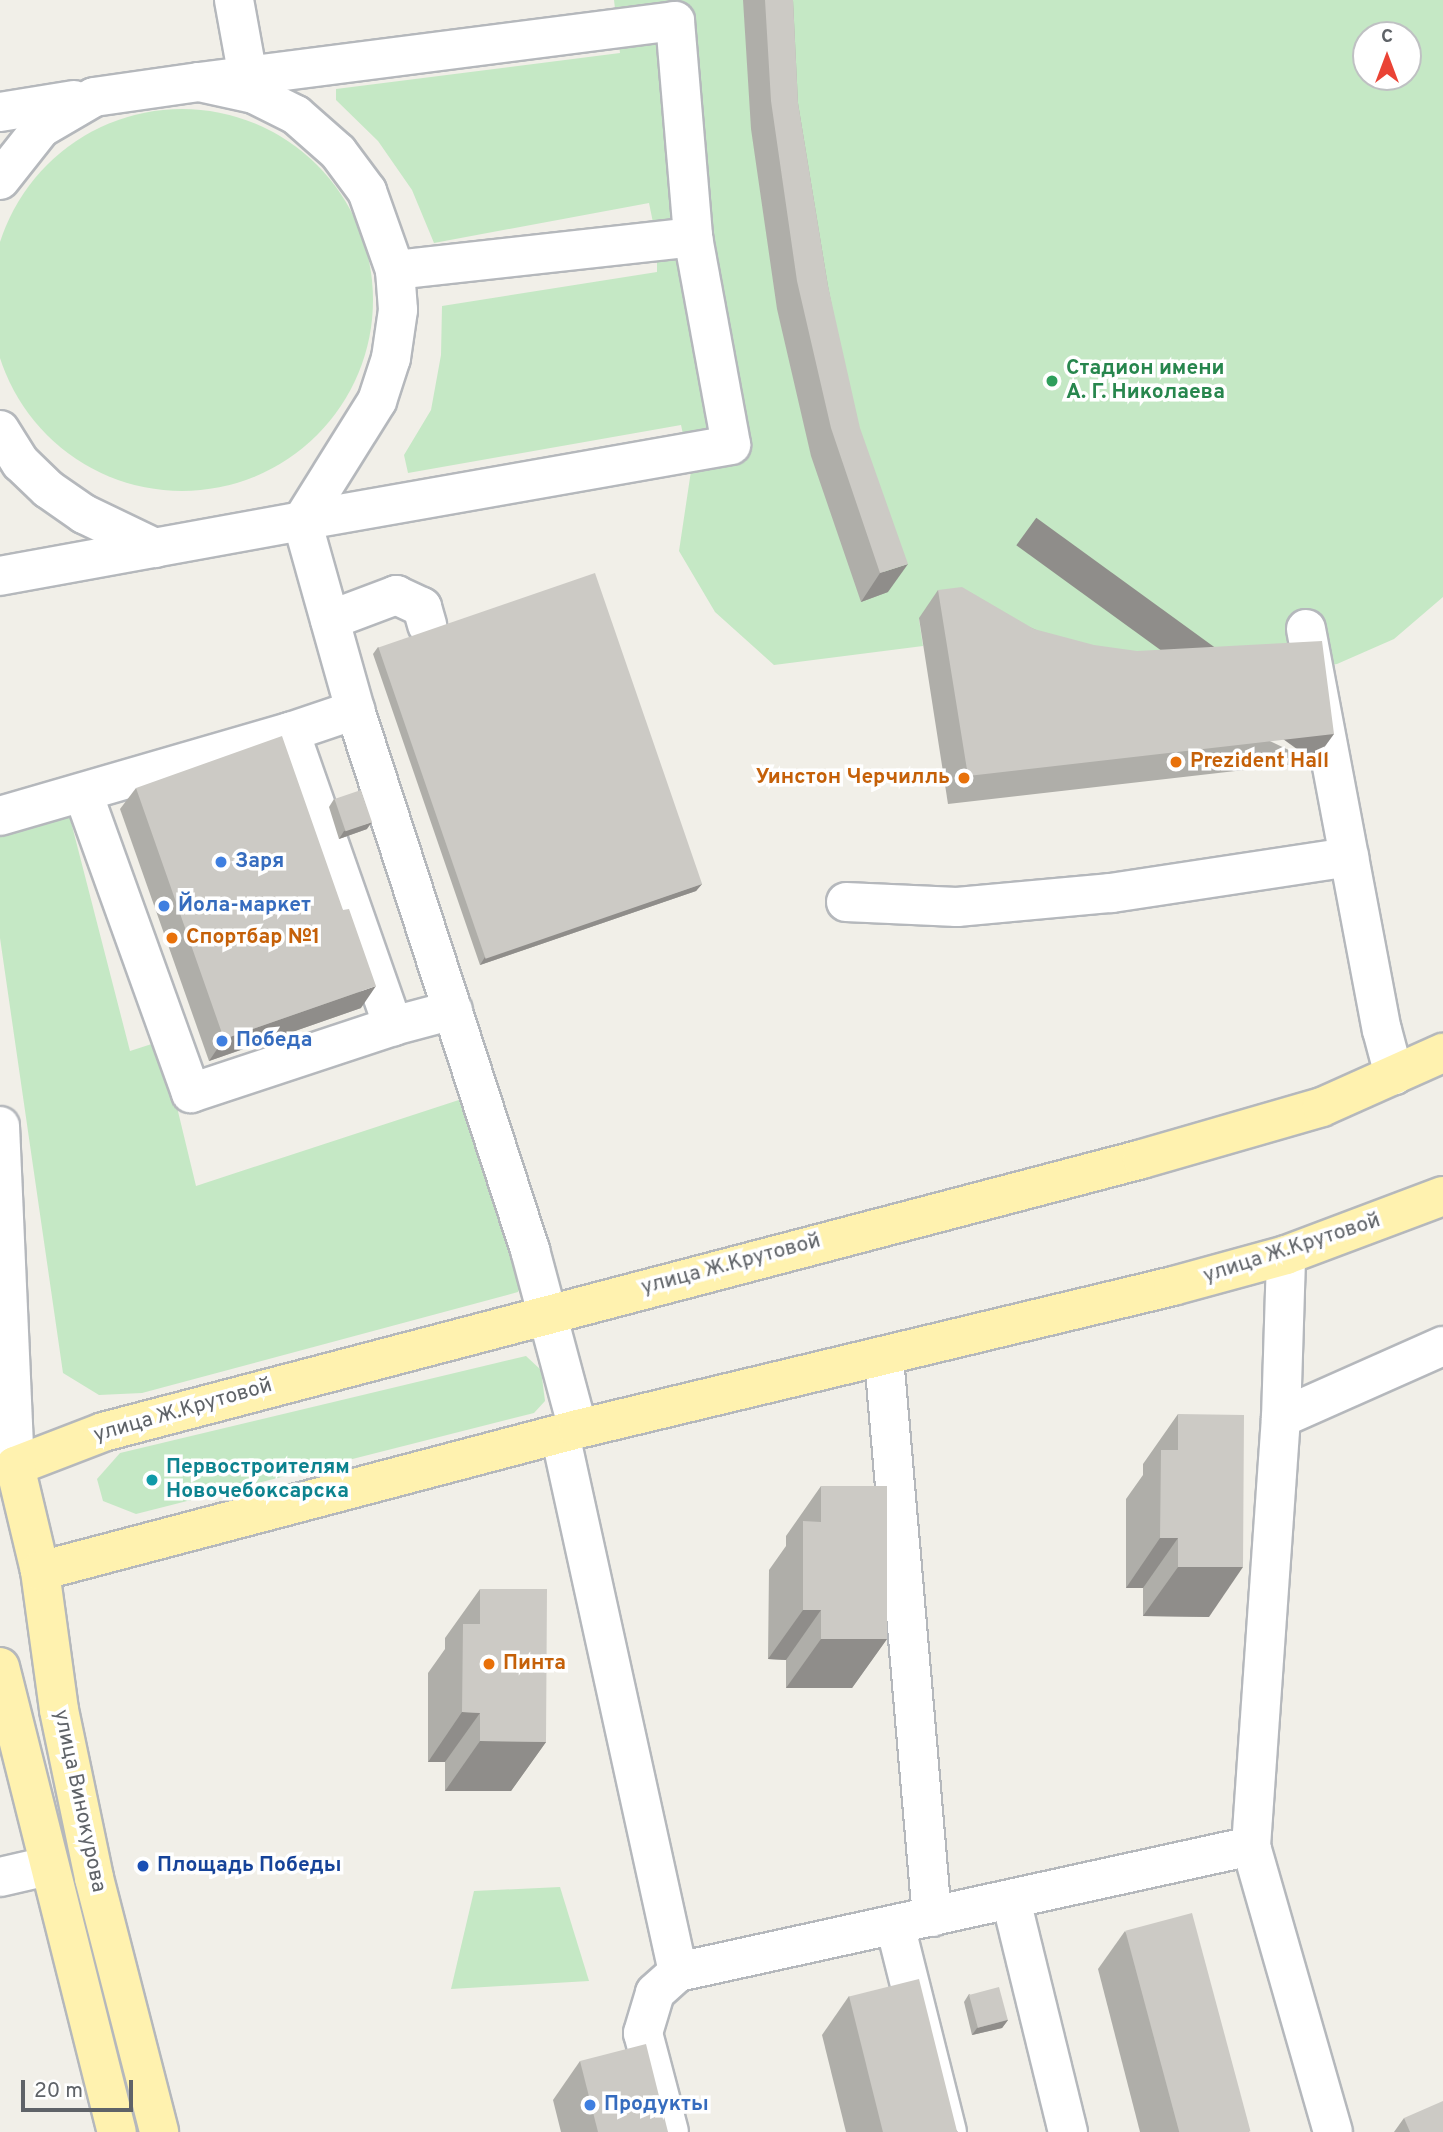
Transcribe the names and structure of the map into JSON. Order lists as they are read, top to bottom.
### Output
{
  "streets": {
    "main road": ["улица Ж.Крутовой", "улица Винокурова"]
  },
  "crossings": [
    ["улица Ж.Крутовой", "улица Винокурова"]
  ],
  "places": [
    "Стадион имени А. Г. Николаева",
    "Prezident Hall",
    "Уинстон Черчилль",
    "Заря",
    "Йола-маркет",
    "Спортбар №1",
    "Победа",
    "Первостроителям Новочебоксарска",
    "Пинта",
    "Площадь Победы",
    "Продукты"
  ],
  "scale_bar": "20 m",
  "north": "top"
}
